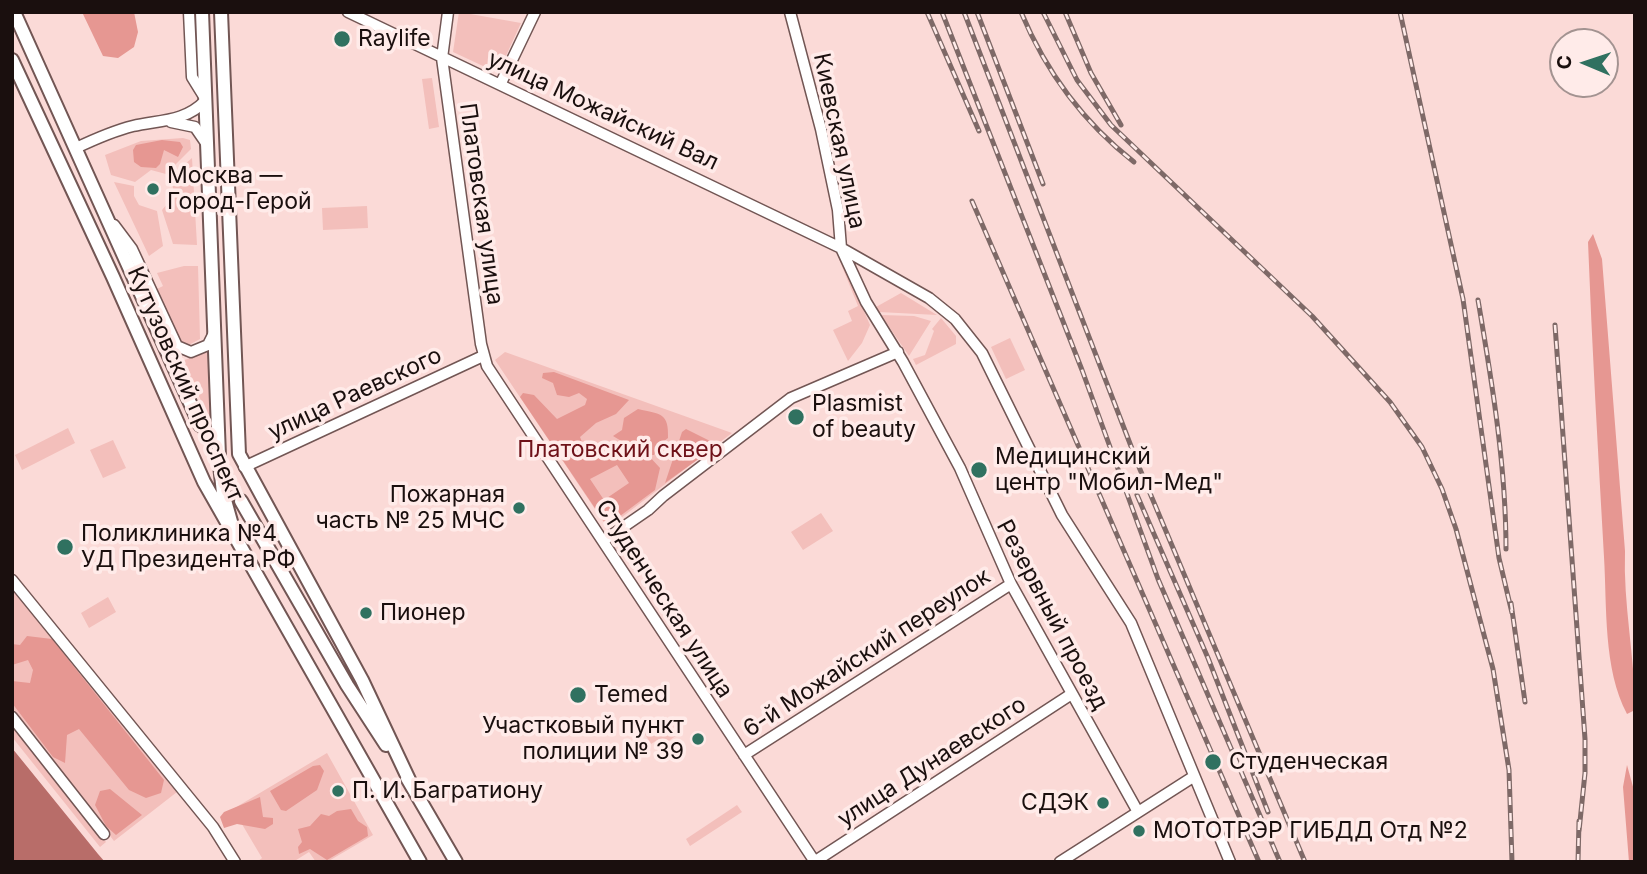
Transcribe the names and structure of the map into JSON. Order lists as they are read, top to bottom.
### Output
{
  "streets": {
    "main road": ["Кутузовский проспект"],
    "street": [
      "улица Можайский Вал",
      "Киевская улица",
      "Платовская улица",
      "улица Раевского",
      "Студенческая улица",
      "Резервный проезд",
      "6-й Можайский переулок",
      "улица Дунаевского"
    ]
  },
  "crossings": [
    ["улица Можайский Вал", "Киевская улица"],
    ["улица Можайский Вал", "Платовская улица"],
    ["улица Можайский Вал", "Резервный проезд"],
    ["Киевская улица", "Резервный проезд"],
    ["Платовская улица", "улица Раевского"],
    ["Платовская улица", "Студенческая улица"],
    ["Кутузовский проспект", "улица Раевского"],
    ["улица Раевского", "Студенческая улица"],
    ["Студенческая улица", "6-й Можайский переулок"],
    ["Студенческая улица", "улица Дунаевского"],
    ["Резервный проезд", "6-й Можайский переулок"],
    ["Резервный проезд", "улица Дунаевского"]
  ],
  "parks": ["Платовский сквер"],
  "places": [
    "Raylife",
    "Москва — Город-Герой",
    "Plasmist of beauty",
    "Медицинский центр \"Мобил-Мед\"",
    "Пожарная часть № 25 МЧС",
    "Поликлиника №4 УД Президента РФ",
    "Пионер",
    "Temed",
    "Участковый пункт полиции № 39",
    "Студенческая",
    "П. И. Багратиону",
    "СДЭК",
    "МОТОТРЭР ГИБДД Отд №2"
  ],
  "north": "left"
}
